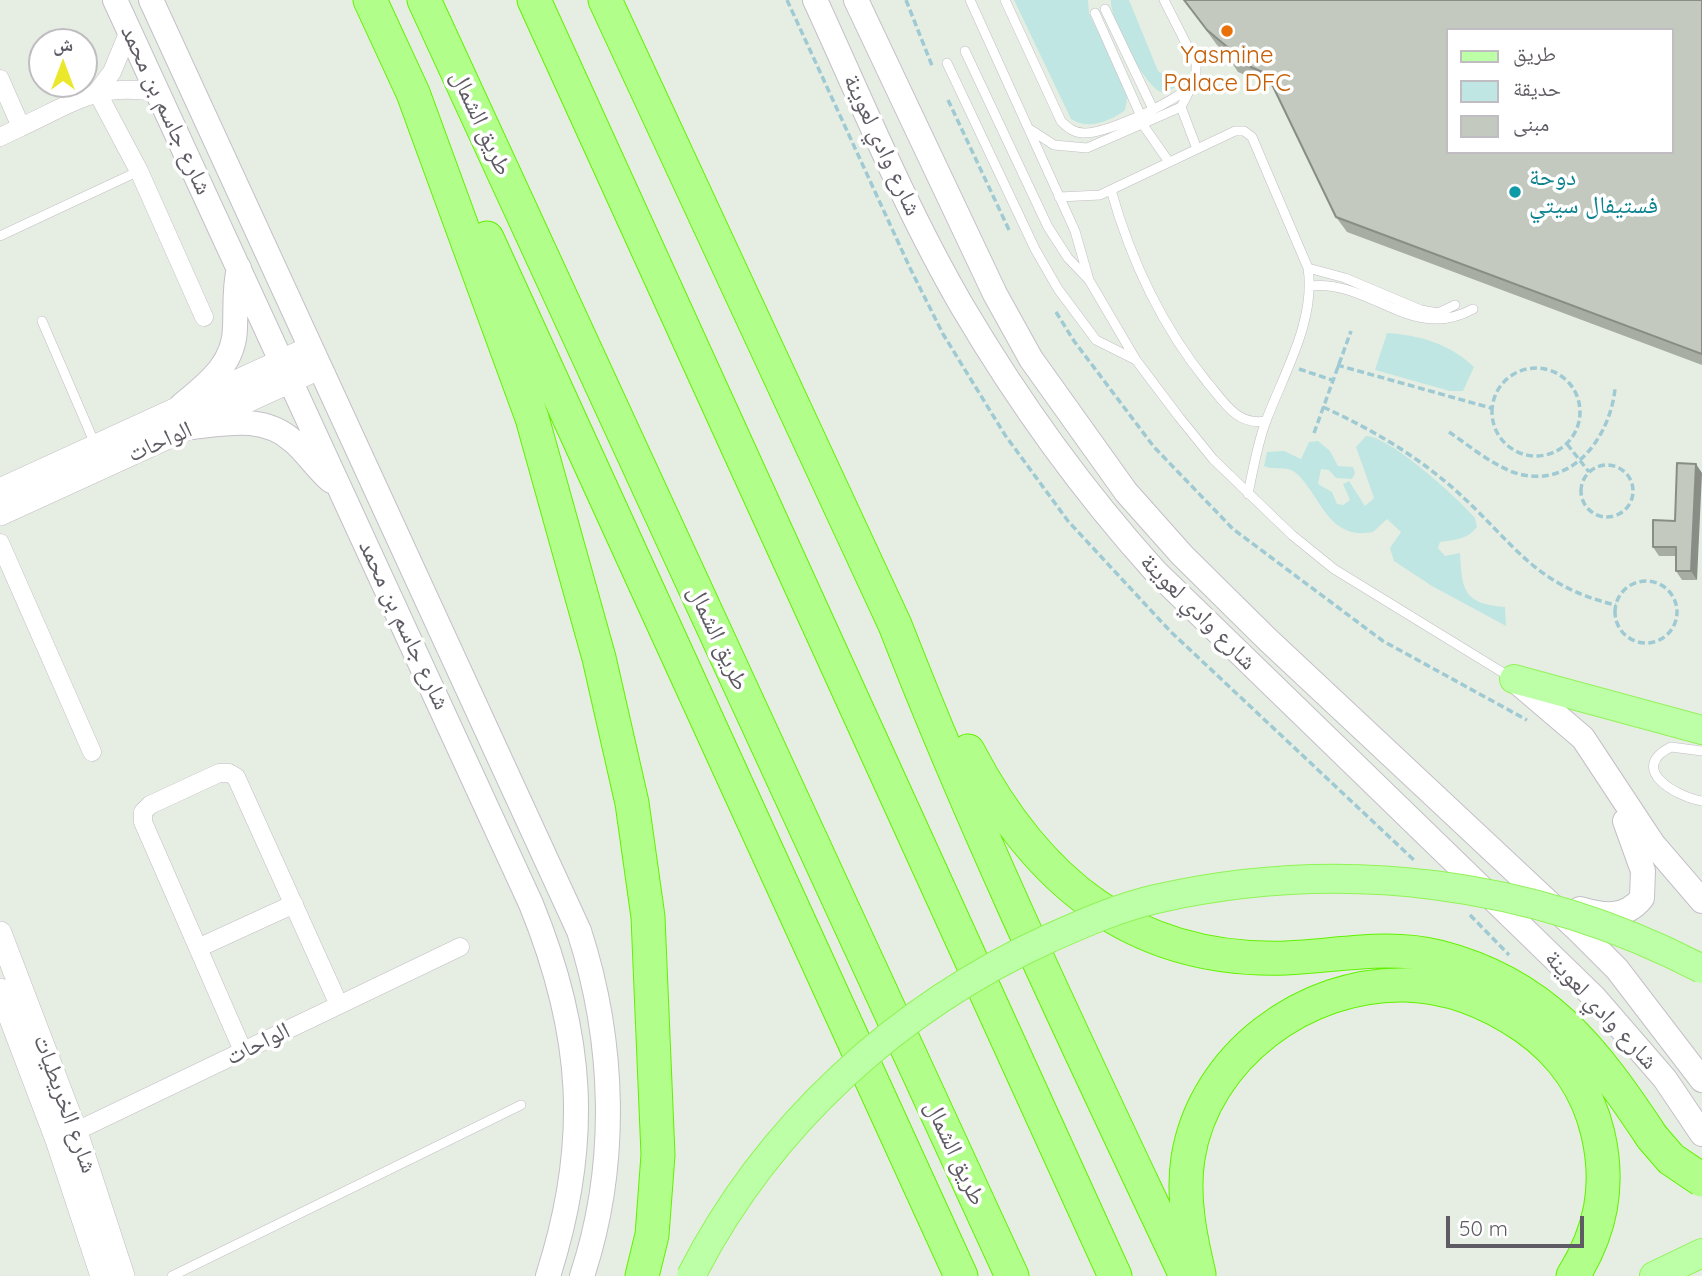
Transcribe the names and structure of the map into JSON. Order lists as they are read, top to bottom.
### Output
{
  "streets": {
    "highway": ["طريق الشمال"],
    "main road": ["شارع جاسم بن محمد", "شارع وادي لعوينة"],
    "street": ["الواحات", "شارع الخريطيات"]
  },
  "crossings": [
    ["شارع جاسم بن محمد", "الواحات"],
    ["الواحات", "شارع الخريطيات"]
  ],
  "places": ["Yasmine Palace DFC", "دوحة فستيفال سيتي"],
  "legend": ["طريق", "حديقة", "مبنى"],
  "scale_bar": "50 m",
  "north": "top"
}
